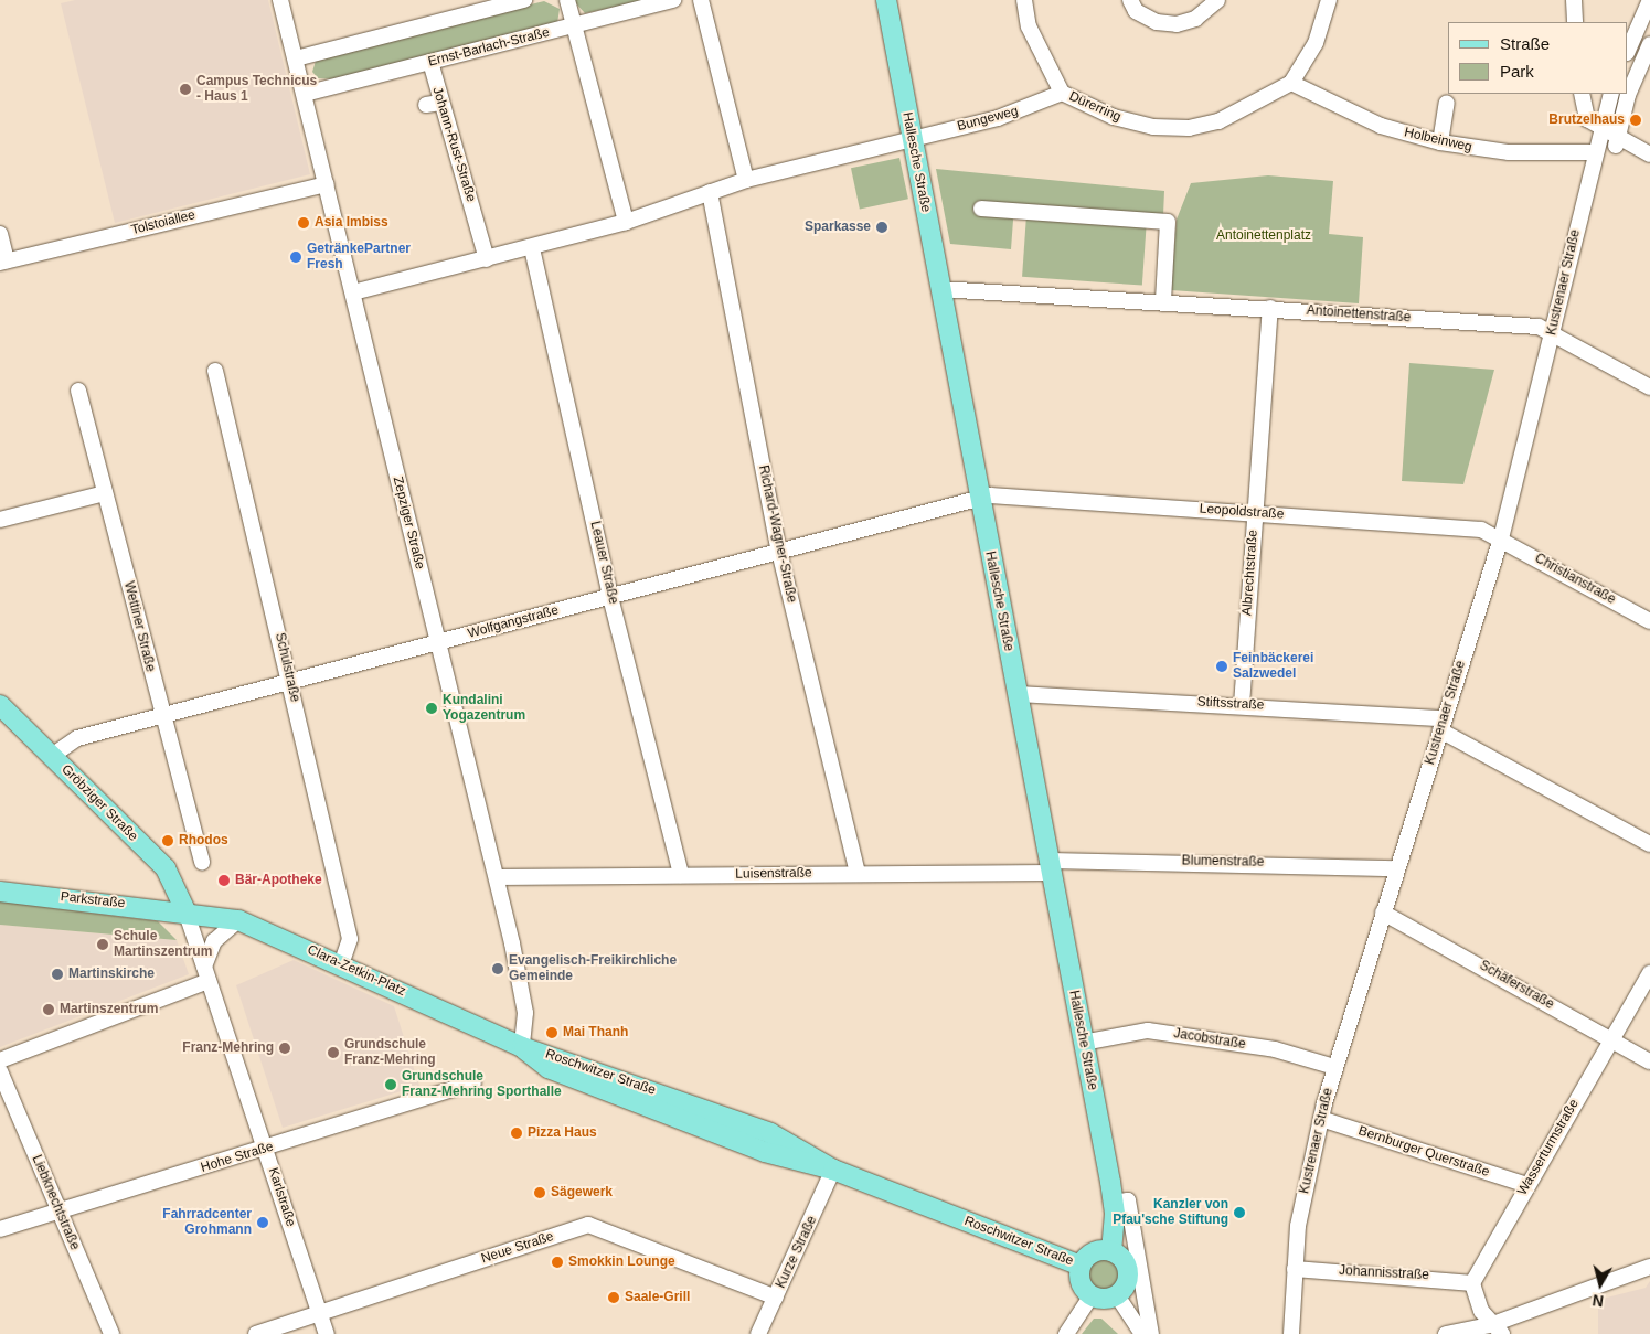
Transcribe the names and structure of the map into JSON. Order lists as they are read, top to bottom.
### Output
{
  "streets": {
    "main road": [
      "Hallesche Straße",
      "Gröbziger Straße",
      "Parkstraße",
      "Clara-Zetkin-Platz",
      "Roschwitzer Straße"
    ],
    "street": [
      "Ernst-Barlach-Straße",
      "Dürerring",
      "Bungeweg",
      "Holbeinweg",
      "Johann-Rust-Straße",
      "Tolstoiallee",
      "Kustrenaer Straße",
      "Antoinettenstraße",
      "Leopoldstraße",
      "Zepziger Straße",
      "Richard-Wagner-Straße",
      "Leauer Straße",
      "Albrechtstraße",
      "Christianstraße",
      "Wolfgangstraße",
      "Wettiner Straße",
      "Schulstraße",
      "Stiftsstraße",
      "Blumenstraße",
      "Luisenstraße",
      "Schäferstraße",
      "Jacobstraße",
      "Wasserturmstraße",
      "Bernburger Querstraße",
      "Hohe Straße",
      "Karlstraße",
      "Liebknechtstraße",
      "Neue Straße",
      "Kurze Straße",
      "Johannisstraße"
    ]
  },
  "crossings": [
    ["Ernst-Barlach-Straße", "Johann-Rust-Straße"],
    ["Ernst-Barlach-Straße", "Zepziger Straße"],
    ["Dürerring", "Bungeweg"],
    ["Dürerring", "Holbeinweg"],
    ["Bungeweg", "Hallesche Straße"],
    ["Holbeinweg", "Kustrenaer Straße"],
    ["Hallesche Straße", "Antoinettenstraße"],
    ["Hallesche Straße", "Leopoldstraße"],
    ["Hallesche Straße", "Wolfgangstraße"],
    ["Hallesche Straße", "Stiftsstraße"],
    ["Hallesche Straße", "Blumenstraße"],
    ["Hallesche Straße", "Luisenstraße"],
    ["Hallesche Straße", "Jacobstraße"],
    ["Hallesche Straße", "Roschwitzer Straße"],
    ["Tolstoiallee", "Zepziger Straße"],
    ["Kustrenaer Straße", "Antoinettenstraße"],
    ["Kustrenaer Straße", "Leopoldstraße"],
    ["Kustrenaer Straße", "Christianstraße"],
    ["Kustrenaer Straße", "Stiftsstraße"],
    ["Kustrenaer Straße", "Blumenstraße"],
    ["Kustrenaer Straße", "Schäferstraße"],
    ["Kustrenaer Straße", "Jacobstraße"],
    ["Kustrenaer Straße", "Bernburger Querstraße"],
    ["Kustrenaer Straße", "Johannisstraße"],
    ["Antoinettenstraße", "Albrechtstraße"],
    ["Leopoldstraße", "Albrechtstraße"],
    ["Leopoldstraße", "Christianstraße"],
    ["Leopoldstraße", "Wolfgangstraße"],
    ["Zepziger Straße", "Wolfgangstraße"],
    ["Zepziger Straße", "Luisenstraße"],
    ["Zepziger Straße", "Clara-Zetkin-Platz"],
    ["Zepziger Straße", "Roschwitzer Straße"],
    ["Richard-Wagner-Straße", "Wolfgangstraße"],
    ["Richard-Wagner-Straße", "Luisenstraße"],
    ["Leauer Straße", "Wolfgangstraße"],
    ["Leauer Straße", "Luisenstraße"],
    ["Albrechtstraße", "Stiftsstraße"],
    ["Wolfgangstraße", "Wettiner Straße"],
    ["Wolfgangstraße", "Schulstraße"],
    ["Wolfgangstraße", "Gröbziger Straße"],
    ["Schulstraße", "Clara-Zetkin-Platz"],
    ["Gröbziger Straße", "Parkstraße"],
    ["Gröbziger Straße", "Clara-Zetkin-Platz"],
    ["Gröbziger Straße", "Karlstraße"],
    ["Blumenstraße", "Luisenstraße"],
    ["Parkstraße", "Clara-Zetkin-Platz"],
    ["Parkstraße", "Karlstraße"],
    ["Clara-Zetkin-Platz", "Roschwitzer Straße"],
    ["Clara-Zetkin-Platz", "Karlstraße"],
    ["Schäferstraße", "Wasserturmstraße"],
    ["Roschwitzer Straße", "Kurze Straße"],
    ["Wasserturmstraße", "Bernburger Querstraße"],
    ["Wasserturmstraße", "Johannisstraße"],
    ["Hohe Straße", "Karlstraße"],
    ["Hohe Straße", "Liebknechtstraße"],
    ["Karlstraße", "Neue Straße"],
    ["Neue Straße", "Kurze Straße"]
  ],
  "parks": ["Antoinettenplatz"],
  "places": [
    "Campus Technicus - Haus 1",
    "Brutzelhaus",
    "Asia Imbiss",
    "Sparkasse",
    "GetränkePartner Fresh",
    "Feinbäckerei Salzwedel",
    "Kundalini Yogazentrum",
    "Rhodos",
    "Bär-Apotheke",
    "Schule Martinszentrum",
    "Evangelisch-Freikirchliche Gemeinde",
    "Martinskirche",
    "Martinszentrum",
    "Mai Thanh",
    "Franz-Mehring",
    "Grundschule Franz-Mehring",
    "Grundschule Franz-Mehring Sporthalle",
    "Pizza Haus",
    "Sägewerk",
    "Kanzler von Pfau'sche Stiftung",
    "Fahrradcenter Grohmann",
    "Smokkin Lounge",
    "Saale-Grill"
  ],
  "legend": ["Straße", "Park"],
  "north": "bottom"
}
